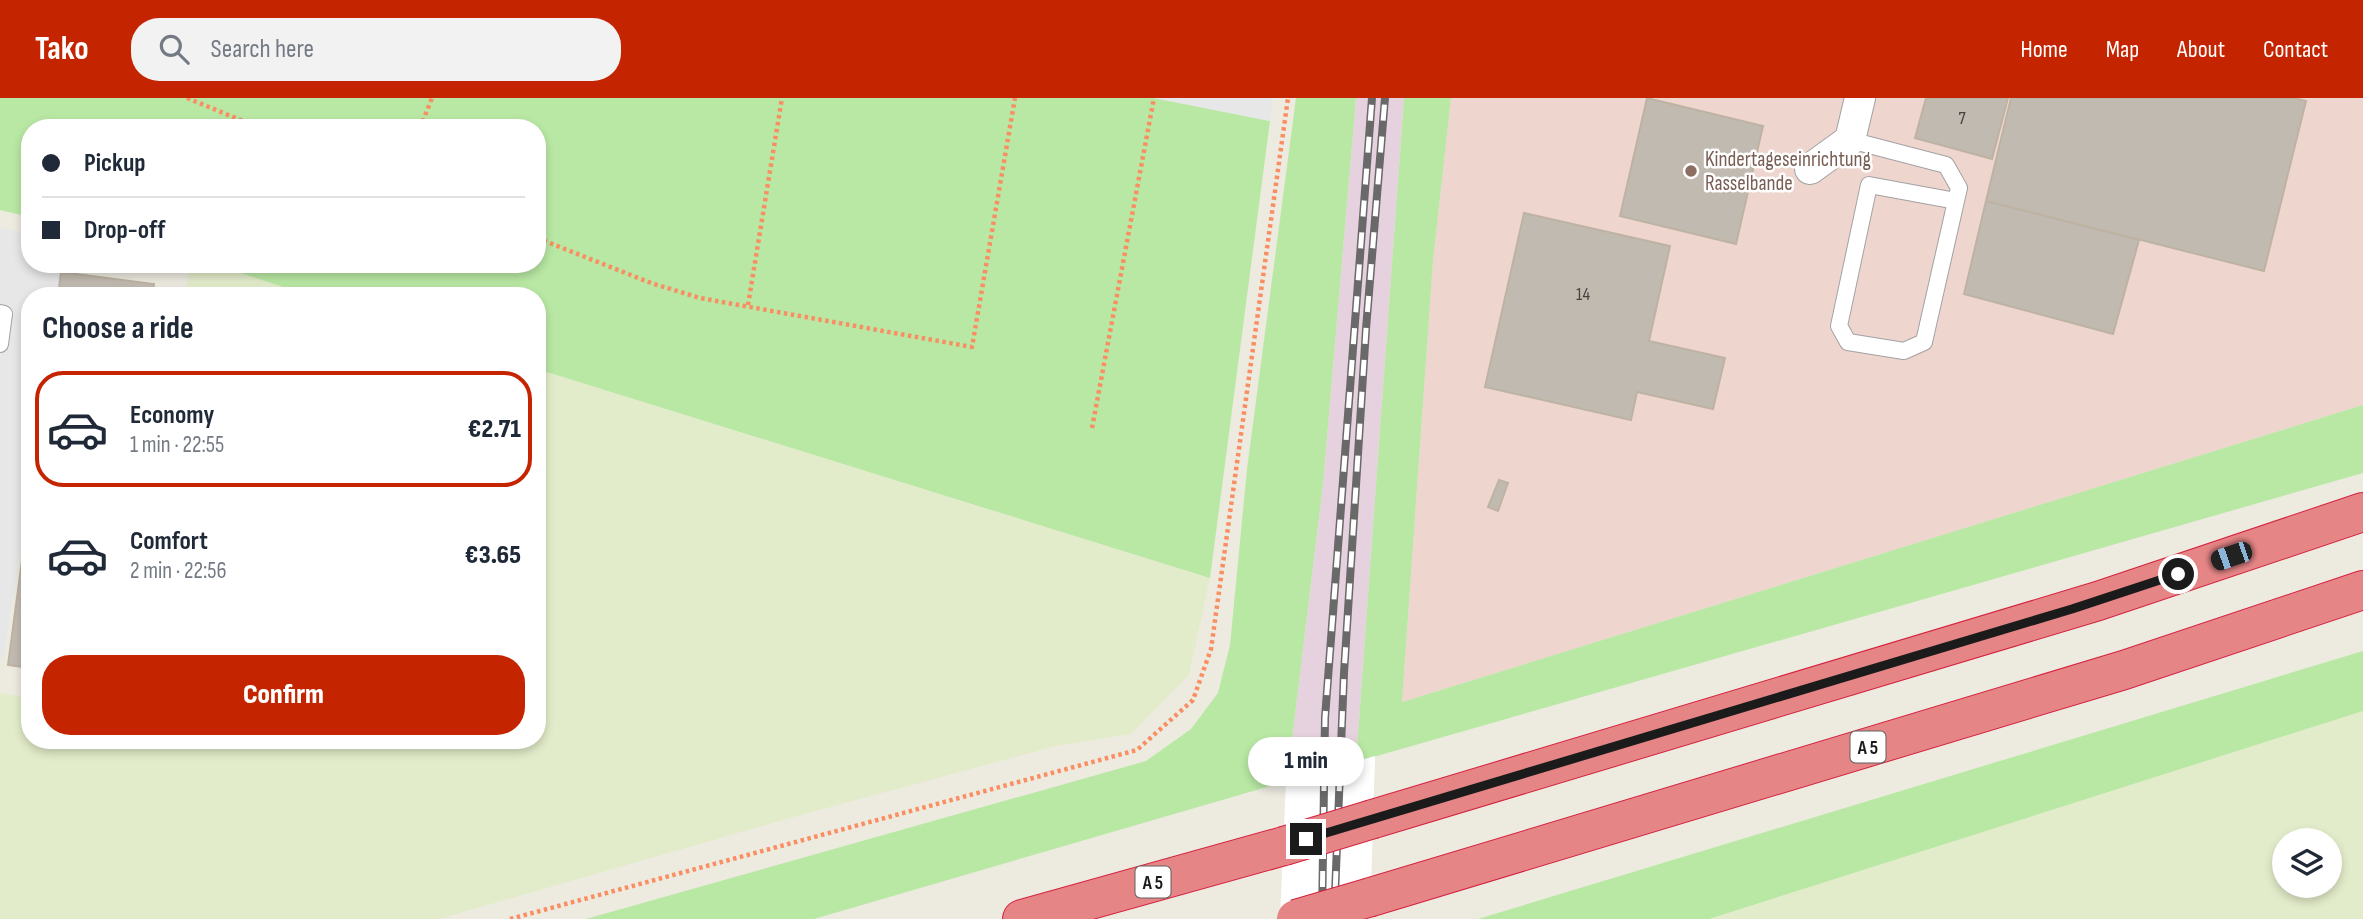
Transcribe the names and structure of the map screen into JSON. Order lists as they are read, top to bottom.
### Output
{
  "streets": {
    "highway": ["A 5"]
  },
  "places": ["Kindertageseinrichtung Rasselbande"],
  "house_numbers": ["7", "14"],
  "page": {
    "header": "Tako",
    "search": "Search here",
    "nav": [
      "Home",
      "Map",
      "About",
      "Contact"
    ],
    "banner": ["Pickup", "Drop-off"],
    "heading": "Choose a ride",
    "list": [
      {
        "name": "Economy",
        "note": "1 min · 22:55",
        "value": "€2.71"
      },
      {
        "name": "Comfort",
        "note": "2 min · 22:56",
        "value": "€3.65"
      }
    ],
    "buttons": "Confirm",
    "bubble": "1 min"
  }
}
